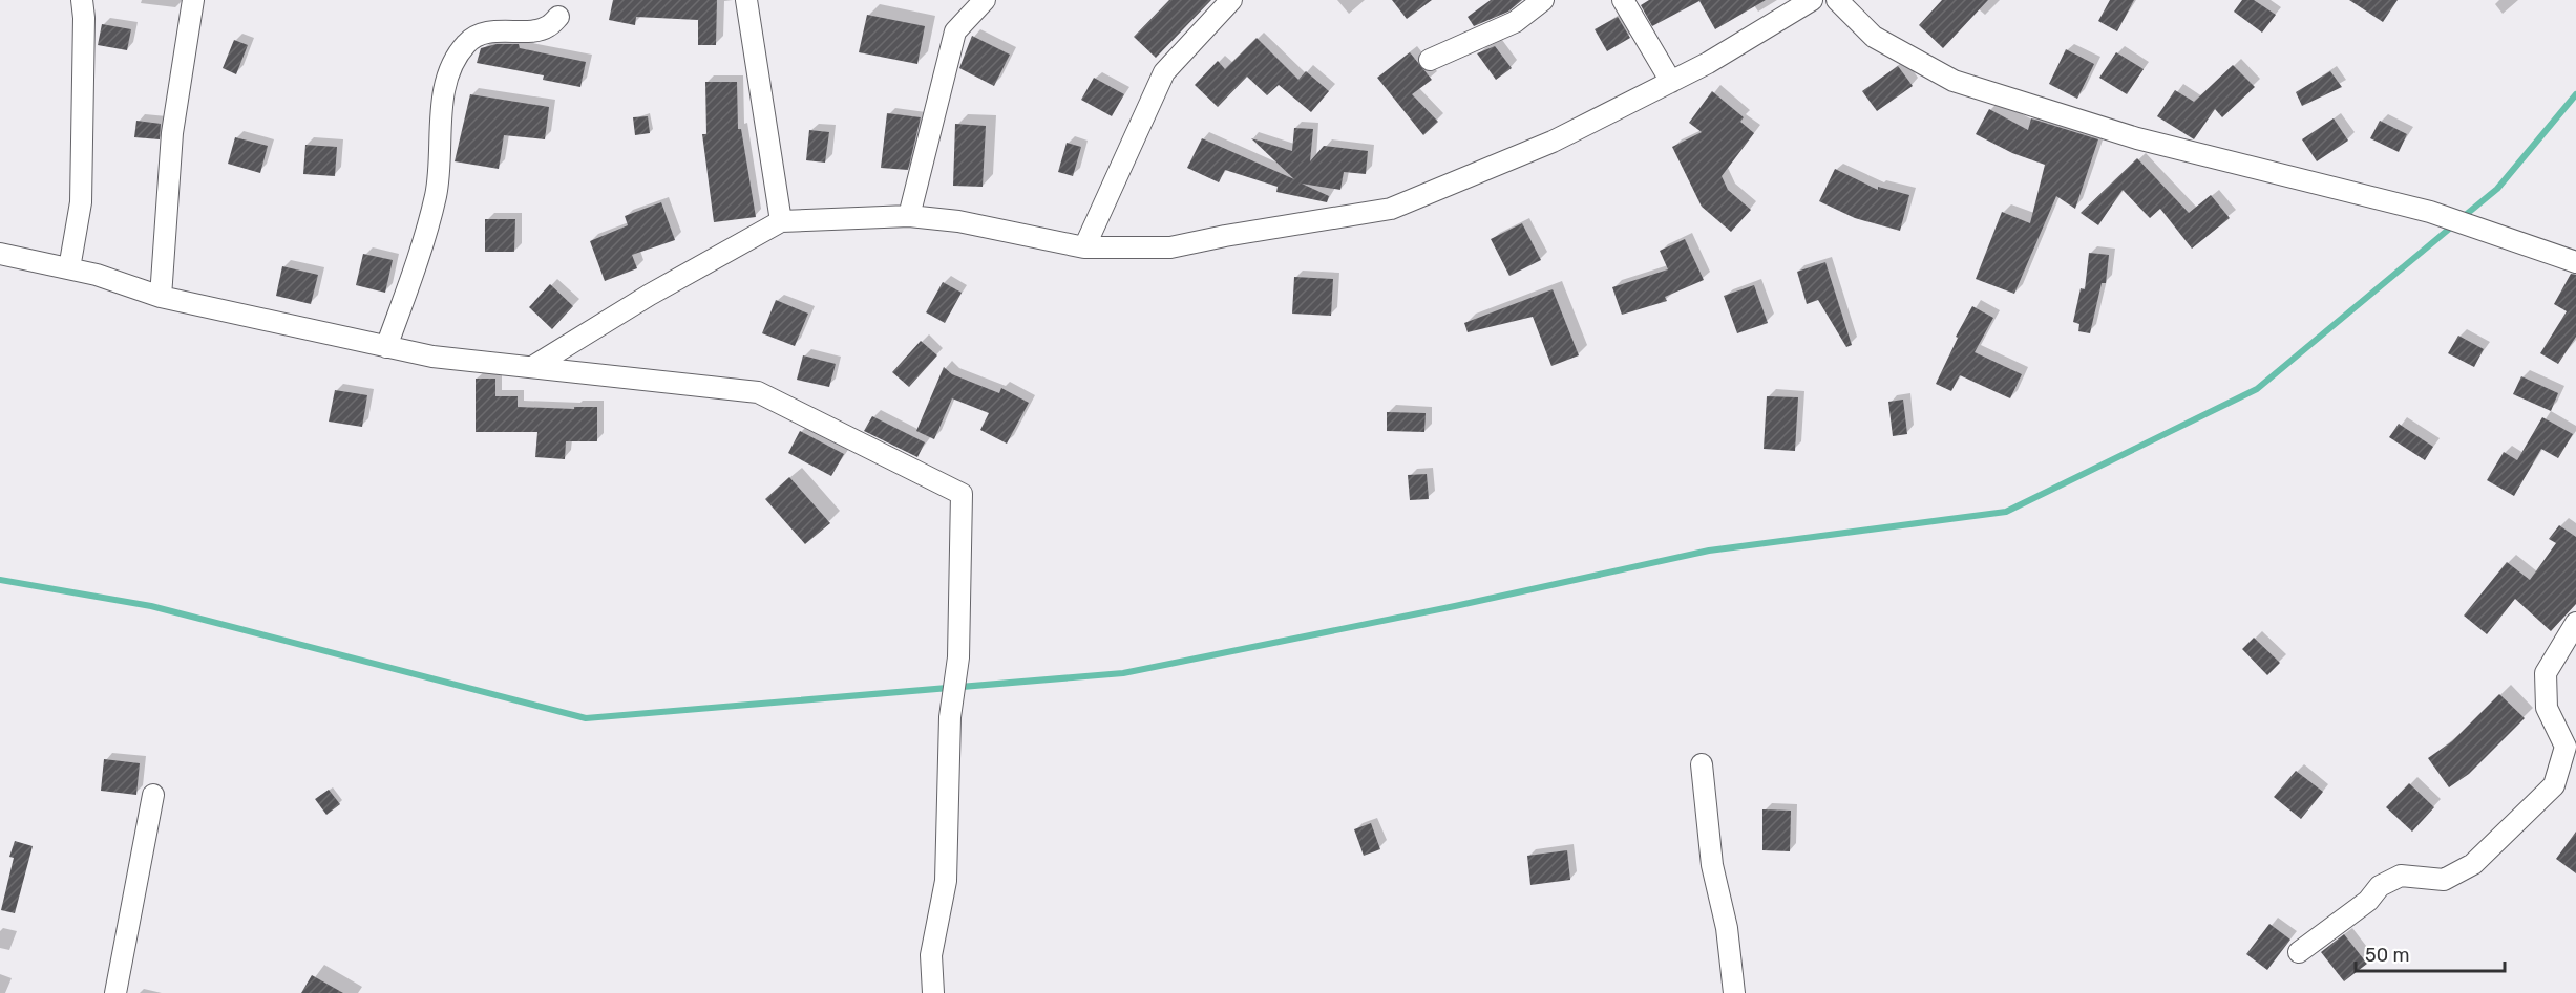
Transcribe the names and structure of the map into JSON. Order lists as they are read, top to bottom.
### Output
{
  "scale_bar": "50 m"
}
